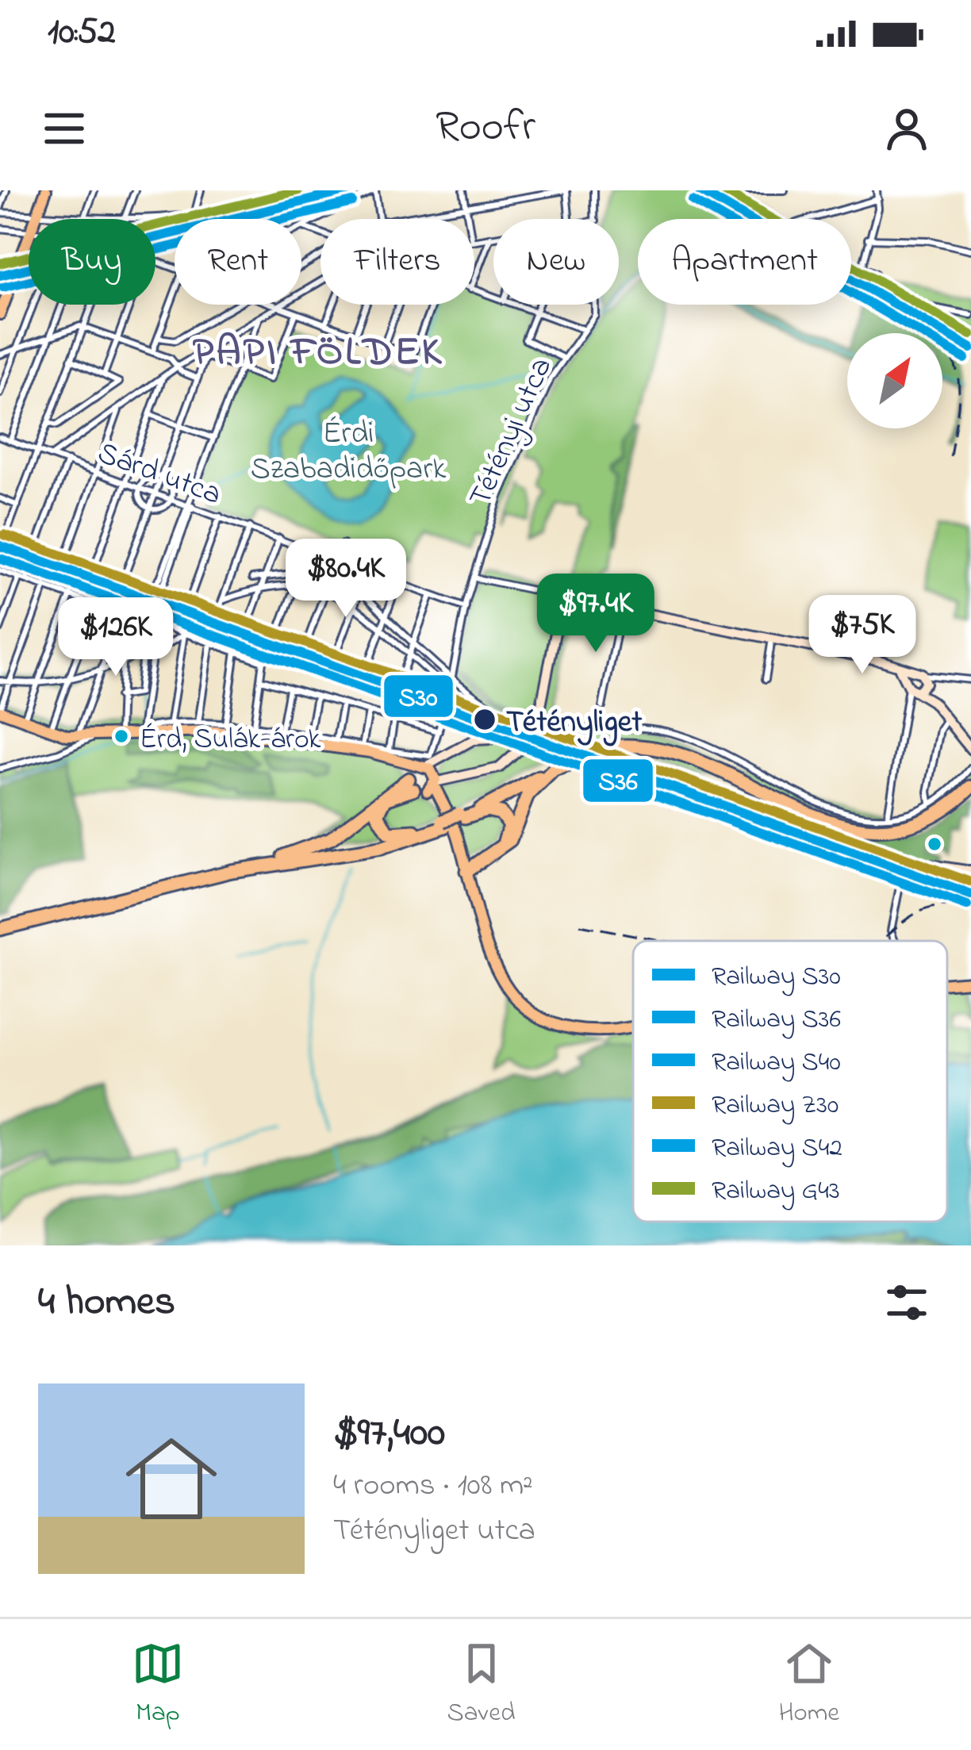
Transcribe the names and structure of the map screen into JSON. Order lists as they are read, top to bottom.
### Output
{
  "streets": {
    "street": ["Tétényi utca", "Sárd utca"]
  },
  "crossings": [
    ["Tétényi utca", "Sárd utca"]
  ],
  "districts": ["PAPI FÖLDEK"],
  "parks": ["Érdi Szabadidőpark"],
  "places": ["Tétényliget", "Érd, Sulák-árok"],
  "lines": [
    "rail line S40",
    "rail line G43",
    "rail line S42",
    "rail line Z30",
    "rail line S30",
    "rail line S36"
  ],
  "legend": [
    "Railway S30",
    "Railway S36",
    "Railway S40",
    "Railway Z30",
    "Railway S42",
    "Railway G43"
  ],
  "north": "top right",
  "page": {
    "status": "10:52",
    "header": "Roofr",
    "chip": [
      "Buy",
      "Rent",
      "Filters",
      "New",
      "Apartment"
    ],
    "price": [
      "$80.4K",
      "$97.4K",
      "$75K",
      "$126K"
    ],
    "heading": "4 homes",
    "list": [
      {
        "name": "$97,400",
        "note": "4 rooms · 108 m² · Tétényliget utca"
      }
    ],
    "tabs": ["Map", "Saved", "Home"]
  }
}
